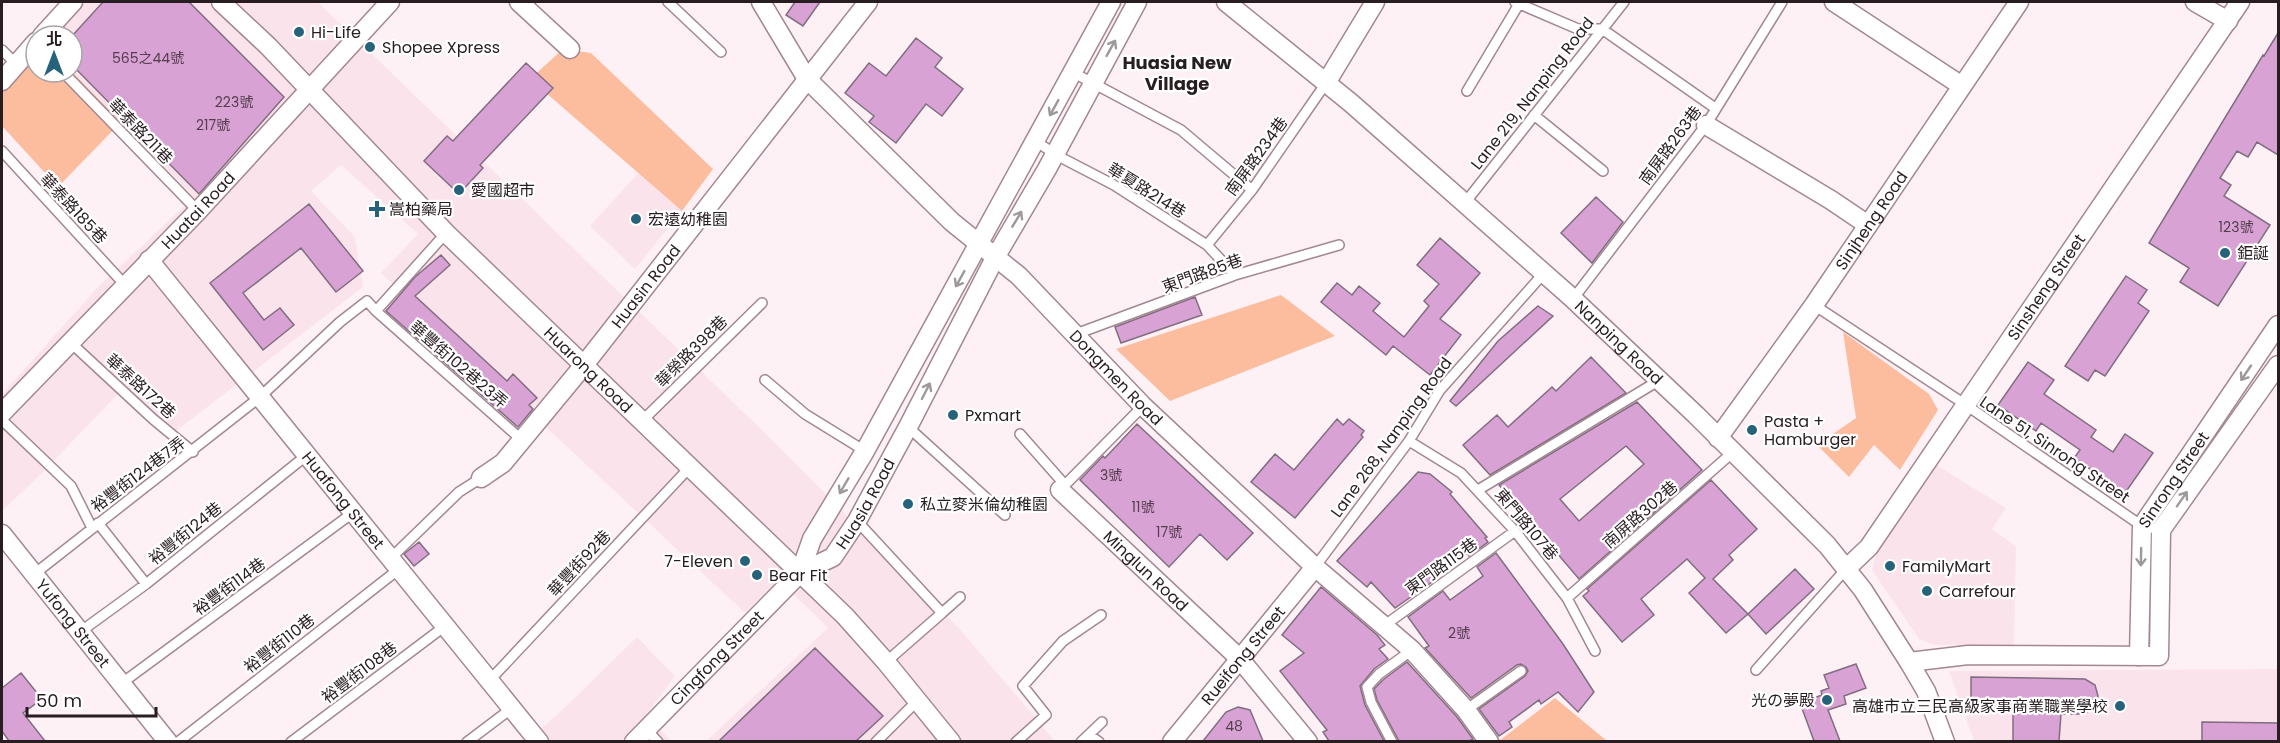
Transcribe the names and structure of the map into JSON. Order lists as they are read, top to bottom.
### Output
{
  "streets": {
    "street": [
      "Huatai Road",
      "Sinjheng Road",
      "Huasin Road",
      "Sinsheng Street",
      "Nanping Road",
      "Huarong Road",
      "Dongmen Road",
      "Sinrong Street",
      "Huafong Street",
      "Huasia Road",
      "Minglun Road",
      "Yufong Street",
      "Rueifong Street",
      "Cingfong Street"
    ],
    "lane": [
      "Lane 219, Nanping Road",
      "華泰路211巷",
      "南屏路263巷",
      "南屏路234巷",
      "華夏路214巷",
      "華泰路185巷",
      "東門路85巷",
      "華榮路398巷",
      "華豐街102巷23弄",
      "華泰路172巷",
      "Lane 268, Nanping Road",
      "Lane 51, Sinrong Street",
      "裕豐街124巷7弄",
      "南屏路302巷",
      "東門路107巷",
      "裕豐街124巷",
      "華豐街92巷",
      "東門路115巷",
      "裕豐街114巷",
      "裕豐街110巷",
      "裕豐街108巷"
    ]
  },
  "crossings": [
    ["Lane 219, Nanping Road", "Nanping Road"],
    ["華泰路211巷", "Huatai Road"],
    ["南屏路263巷", "Nanping Road"],
    ["南屏路234巷", "華夏路214巷"],
    ["南屏路234巷", "Nanping Road"],
    ["華夏路214巷", "東門路85巷"],
    ["華夏路214巷", "Huasia Road"],
    ["華泰路185巷", "Huatai Road"],
    ["Huatai Road", "Huarong Road"],
    ["Huatai Road", "華泰路172巷"],
    ["Huatai Road", "Huafong Street"],
    ["Sinjheng Road", "Nanping Road"],
    ["Sinjheng Road", "Lane 51, Sinrong Street"],
    ["東門路85巷", "Dongmen Road"],
    ["Huasin Road", "華豐街102巷23弄"],
    ["Huasin Road", "Huarong Road"],
    ["Huasin Road", "Dongmen Road"],
    ["Huasin Road", "裕豐街110巷"],
    ["Sinsheng Street", "Nanping Road"],
    ["Sinsheng Street", "Lane 51, Sinrong Street"],
    ["Nanping Road", "Lane 268, Nanping Road"],
    ["Nanping Road", "Sinrong Street"],
    ["Nanping Road", "南屏路302巷"],
    ["華榮路398巷", "Huarong Road"],
    ["華豐街102巷23弄", "裕豐街124巷7弄"],
    ["Huarong Road", "Huasia Road"],
    ["Huarong Road", "華豐街92巷"],
    ["Huarong Road", "Cingfong Street"],
    ["Dongmen Road", "Lane 268, Nanping Road"],
    ["Dongmen Road", "Huasia Road"],
    ["Dongmen Road", "東門路115巷"],
    ["Dongmen Road", "Rueifong Street"],
    ["華泰路172巷", "裕豐街124巷7弄"],
    ["Lane 268, Nanping Road", "東門路107巷"],
    ["Lane 268, Nanping Road", "Rueifong Street"],
    ["Lane 51, Sinrong Street", "Sinrong Street"],
    ["裕豐街124巷7弄", "Huafong Street"],
    ["裕豐街124巷7弄", "Yufong Street"],
    ["Huafong Street", "裕豐街124巷"],
    ["Huafong Street", "華豐街92巷"],
    ["Huafong Street", "裕豐街114巷"],
    ["Huafong Street", "裕豐街110巷"],
    ["Huafong Street", "裕豐街108巷"],
    ["Huasia Road", "Cingfong Street"],
    ["南屏路302巷", "東門路107巷"],
    ["東門路107巷", "東門路115巷"],
    ["裕豐街124巷", "Yufong Street"],
    ["Minglun Road", "Rueifong Street"],
    ["裕豐街114巷", "Yufong Street"]
  ],
  "districts": ["Huasia New Village"],
  "places": {
    "other": [
      "Hi-Life",
      "Shopee Xpress",
      "愛國超市",
      "宏遠幼稚園",
      "鉅誕",
      "Pxmart",
      "Pasta + Hamburger",
      "私立麥米倫幼稚園",
      "7-Eleven",
      "FamilyMart",
      "Bear Fit",
      "Carrefour",
      "光の夢殿",
      "高雄市立三民高級家事商業職業學校"
    ],
    "health": ["嵩柏藥局"]
  },
  "house_numbers": [
    "565之44號",
    "223號",
    "217號",
    "123號",
    "3號",
    "11號",
    "17號",
    "2號",
    "48"
  ],
  "scale_bar": "50 m",
  "north": "top"
}
